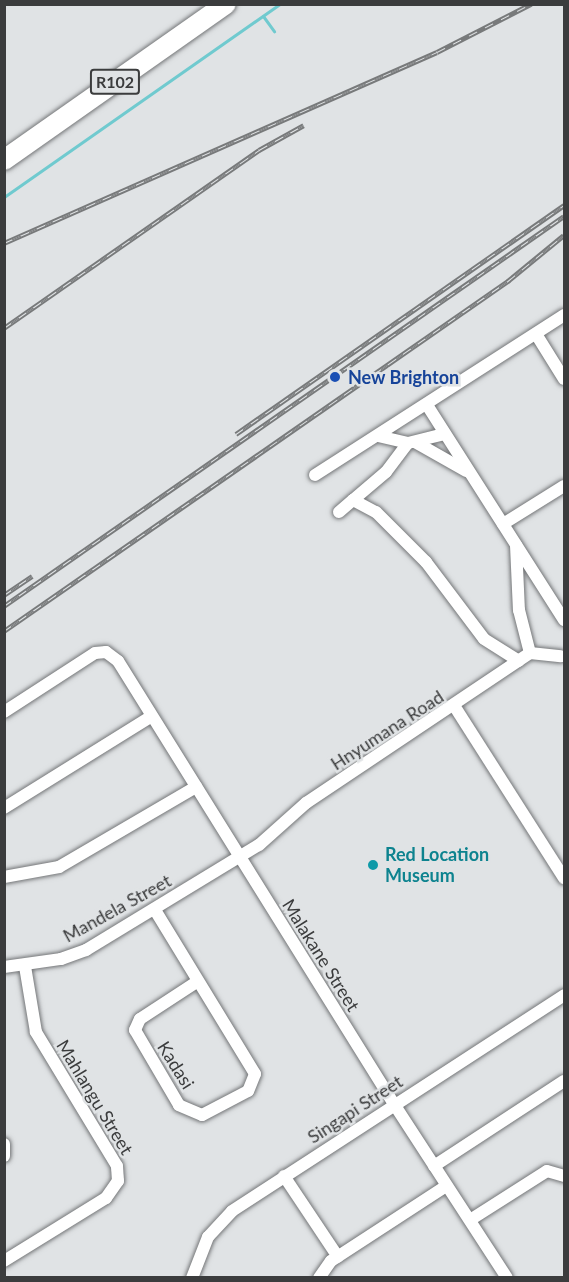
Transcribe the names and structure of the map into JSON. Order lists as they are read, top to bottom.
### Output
{
  "streets": {
    "main road": ["R102"],
    "street": [
      "Hnyumana Road",
      "Mandela Street",
      "Malakane Street",
      "Kadasi",
      "Mahlangu Street",
      "Singapi Street"
    ]
  },
  "crossings": [
    ["Hnyumana Road", "Mandela Street"],
    ["Hnyumana Road", "Malakane Street"],
    ["Mandela Street", "Malakane Street"],
    ["Mandela Street", "Kadasi"],
    ["Mandela Street", "Mahlangu Street"],
    ["Malakane Street", "Singapi Street"]
  ],
  "places": ["New Brighton", "Red Location Museum"]
}
